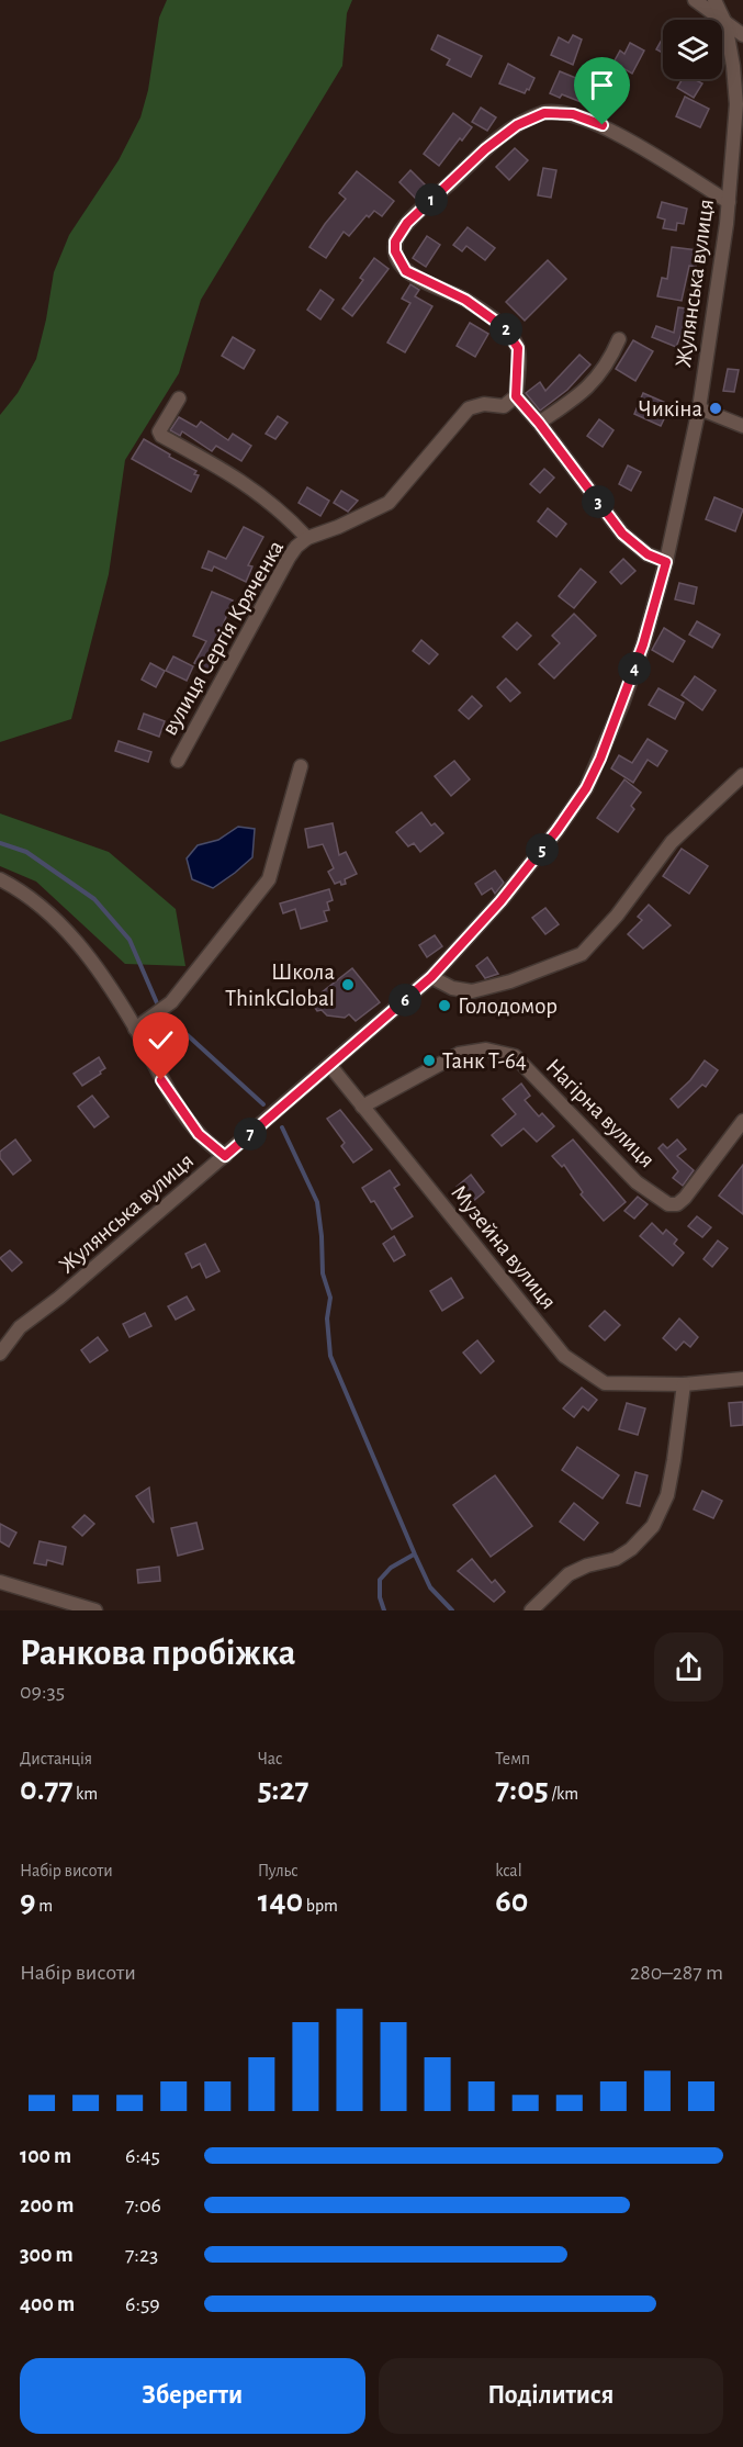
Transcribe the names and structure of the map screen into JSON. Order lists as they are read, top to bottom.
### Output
{
  "streets": {
    "street": [
      "Жулянська вулиця",
      "вулиця Сергія Кряченка",
      "Нагірна вулиця",
      "Музейна вулиця"
    ]
  },
  "crossings": [
    ["Жулянська вулиця", "Музейна вулиця"],
    ["Нагірна вулиця", "Музейна вулиця"]
  ],
  "places": [
    "Чикіна",
    "Школа ThinkGlobal",
    "Голодомор",
    "Танк Т-64"
  ],
  "page": {
    "pins": [
      "1",
      "2",
      "3",
      "4",
      "5",
      "6",
      "7"
    ],
    "heading": ["Ранкова пробіжка", "09:35"],
    "stats": [
      ["Дистанція", "0.77 km"],
      ["Час", "5:27"],
      ["Темп", "7:05 /km"],
      ["Набір висоти", "9 m"],
      ["Пульс", "140 bpm"],
      ["kcal", "60"]
    ],
    "chart": ["Набір висоти", "280–287 m"],
    "list": [
      {
        "name": "100 m",
        "note": "6:45"
      },
      {
        "name": "200 m",
        "note": "7:06"
      },
      {
        "name": "300 m",
        "note": "7:23"
      },
      {
        "name": "400 m",
        "note": "6:59"
      }
    ],
    "buttons": ["Зберегти", "Поділитися"]
  }
}
